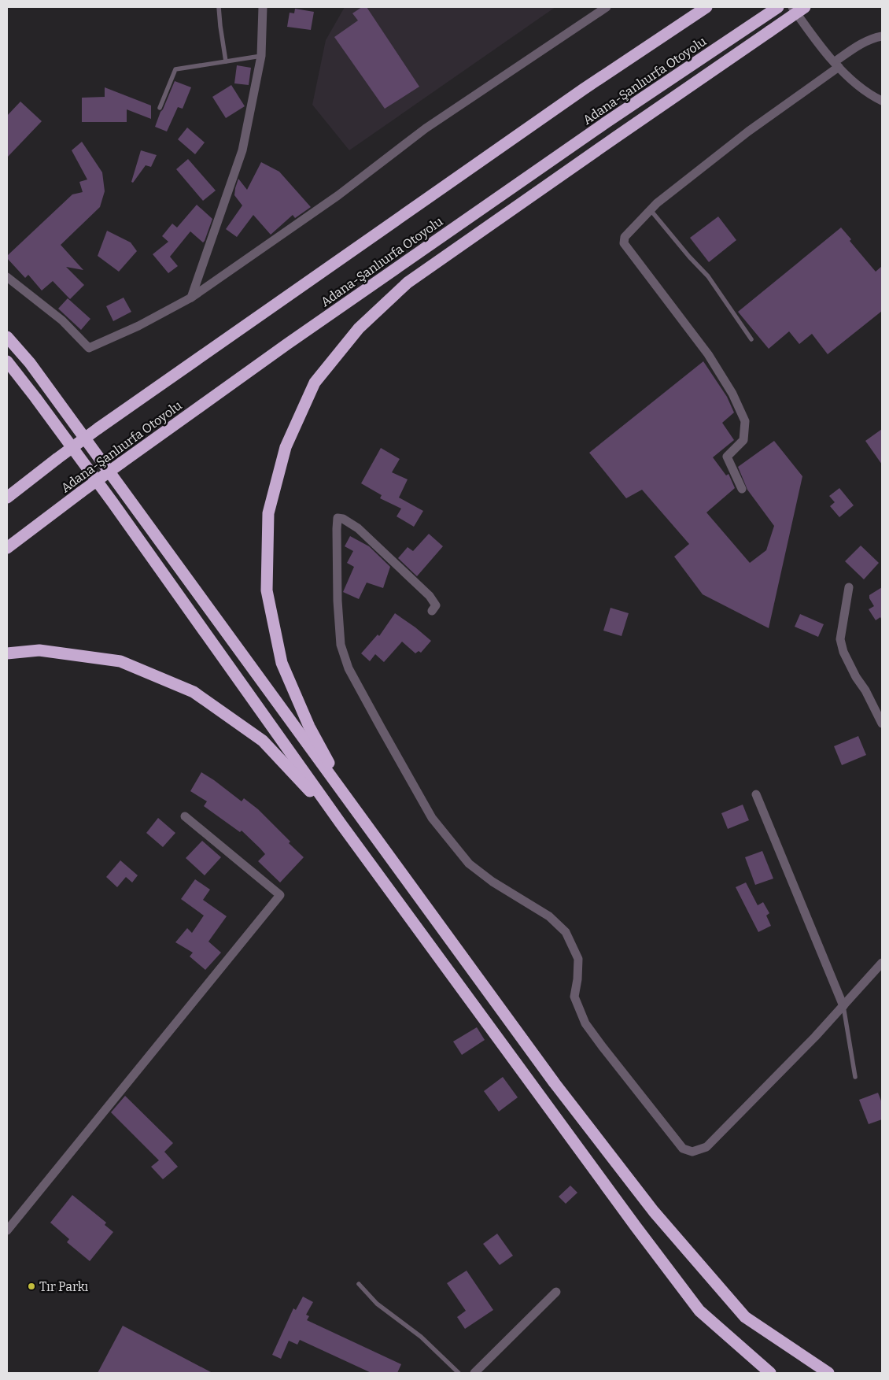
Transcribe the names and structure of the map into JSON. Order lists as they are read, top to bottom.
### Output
{
  "streets": {
    "highway": ["Adana-Şanlıurfa Otoyolu"]
  },
  "places": ["Tır Parkı"]
}
